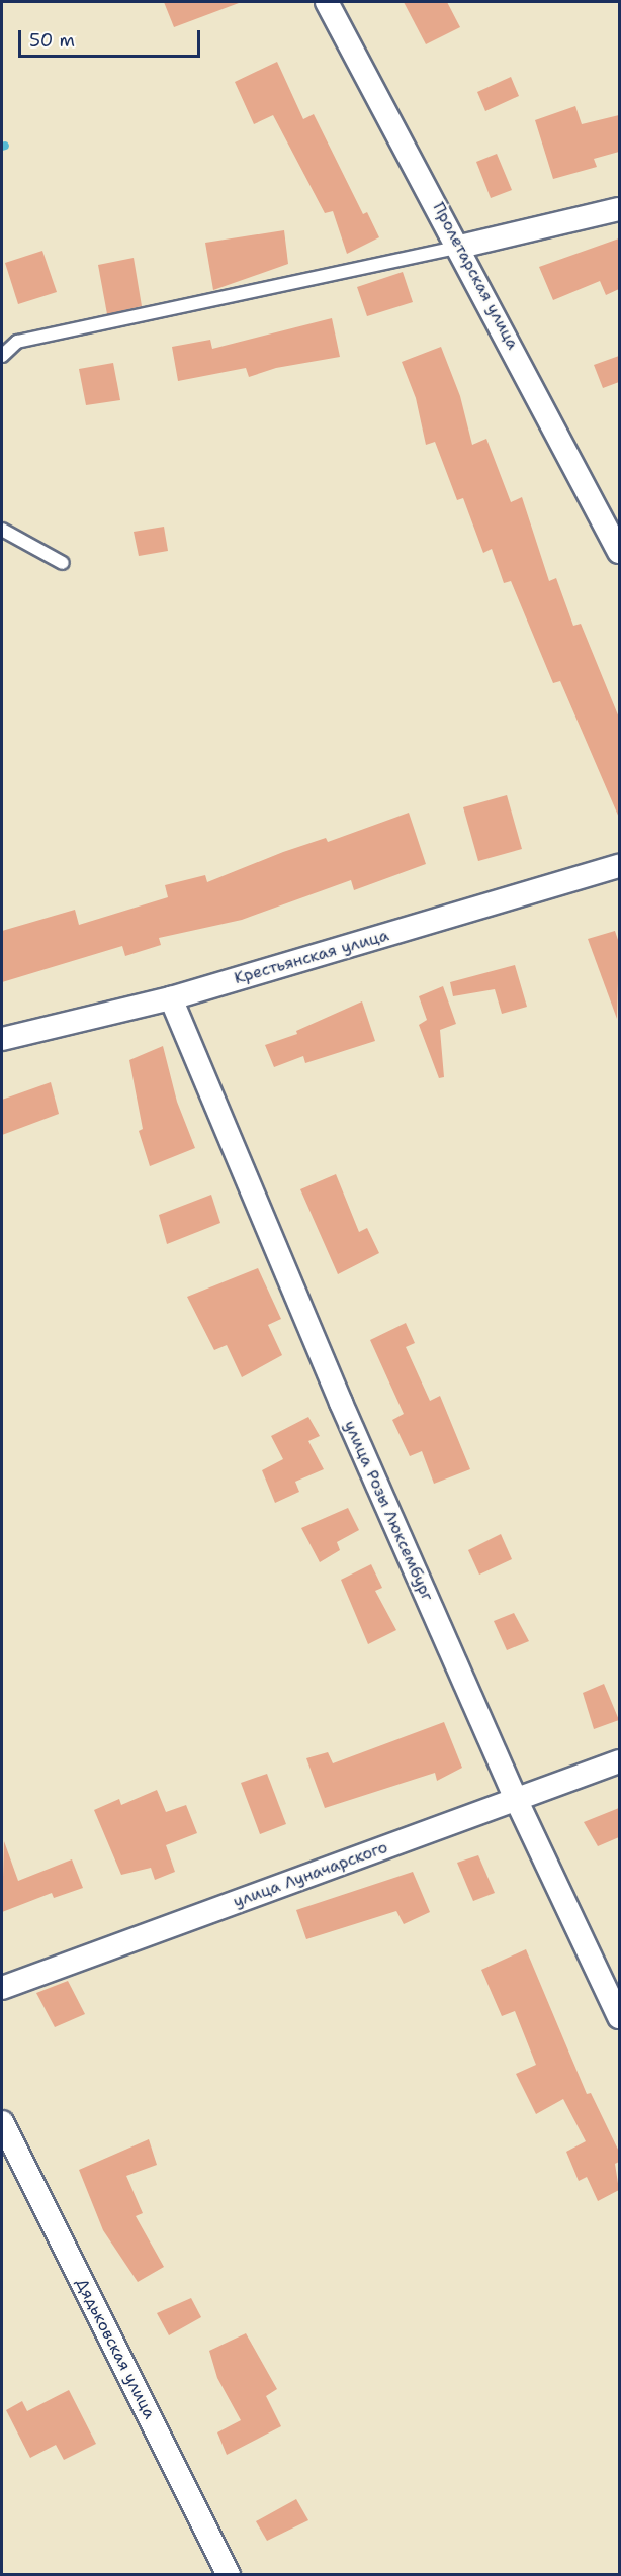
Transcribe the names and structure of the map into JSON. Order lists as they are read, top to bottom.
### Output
{
  "streets": {
    "street": [
      "Пролетарская улица",
      "Крестьянская улица",
      "улица Розы Люксембург",
      "улица Луначарского",
      "Дядьковская улица"
    ]
  },
  "crossings": [
    ["Крестьянская улица", "улица Розы Люксембург"],
    ["улица Розы Люксембург", "улица Луначарского"]
  ],
  "scale_bar": "50 m"
}
